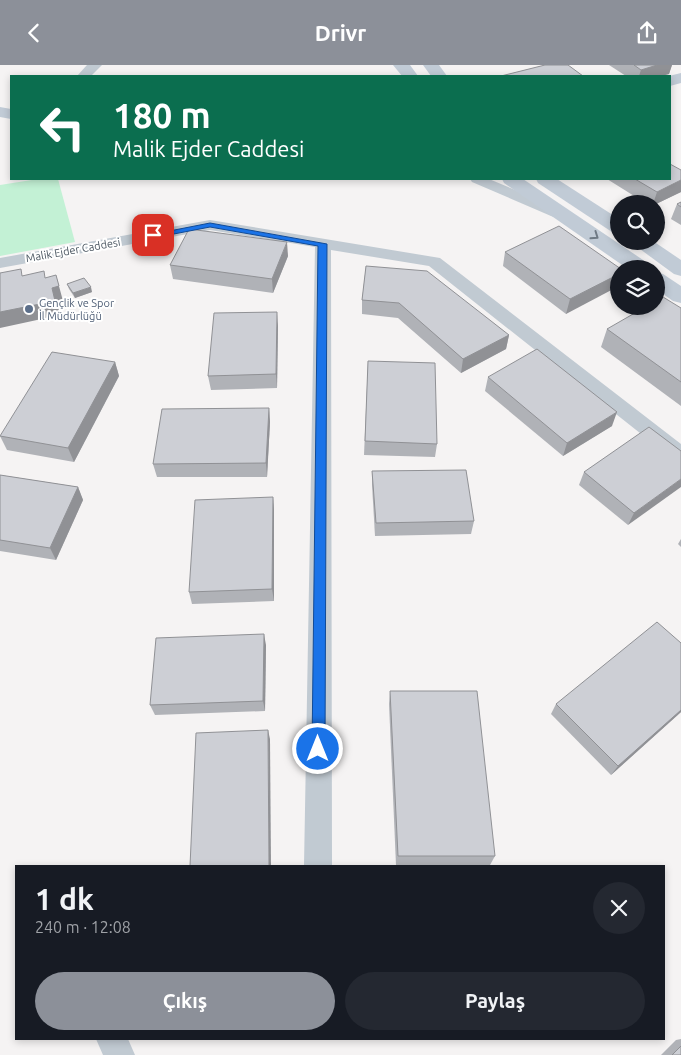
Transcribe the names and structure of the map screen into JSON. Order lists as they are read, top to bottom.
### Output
{
  "streets": {
    "street": ["Malik Ejder Caddesi"]
  },
  "places": ["Gençlik ve Spor İl Müdürlüğü"],
  "page": {
    "header": "Drivr",
    "turn": ["180 m", "Malik Ejder Caddesi"],
    "heading": ["1 dk", "240 m · 12:08"],
    "buttons": ["Çıkış", "Paylaş"]
  }
}
